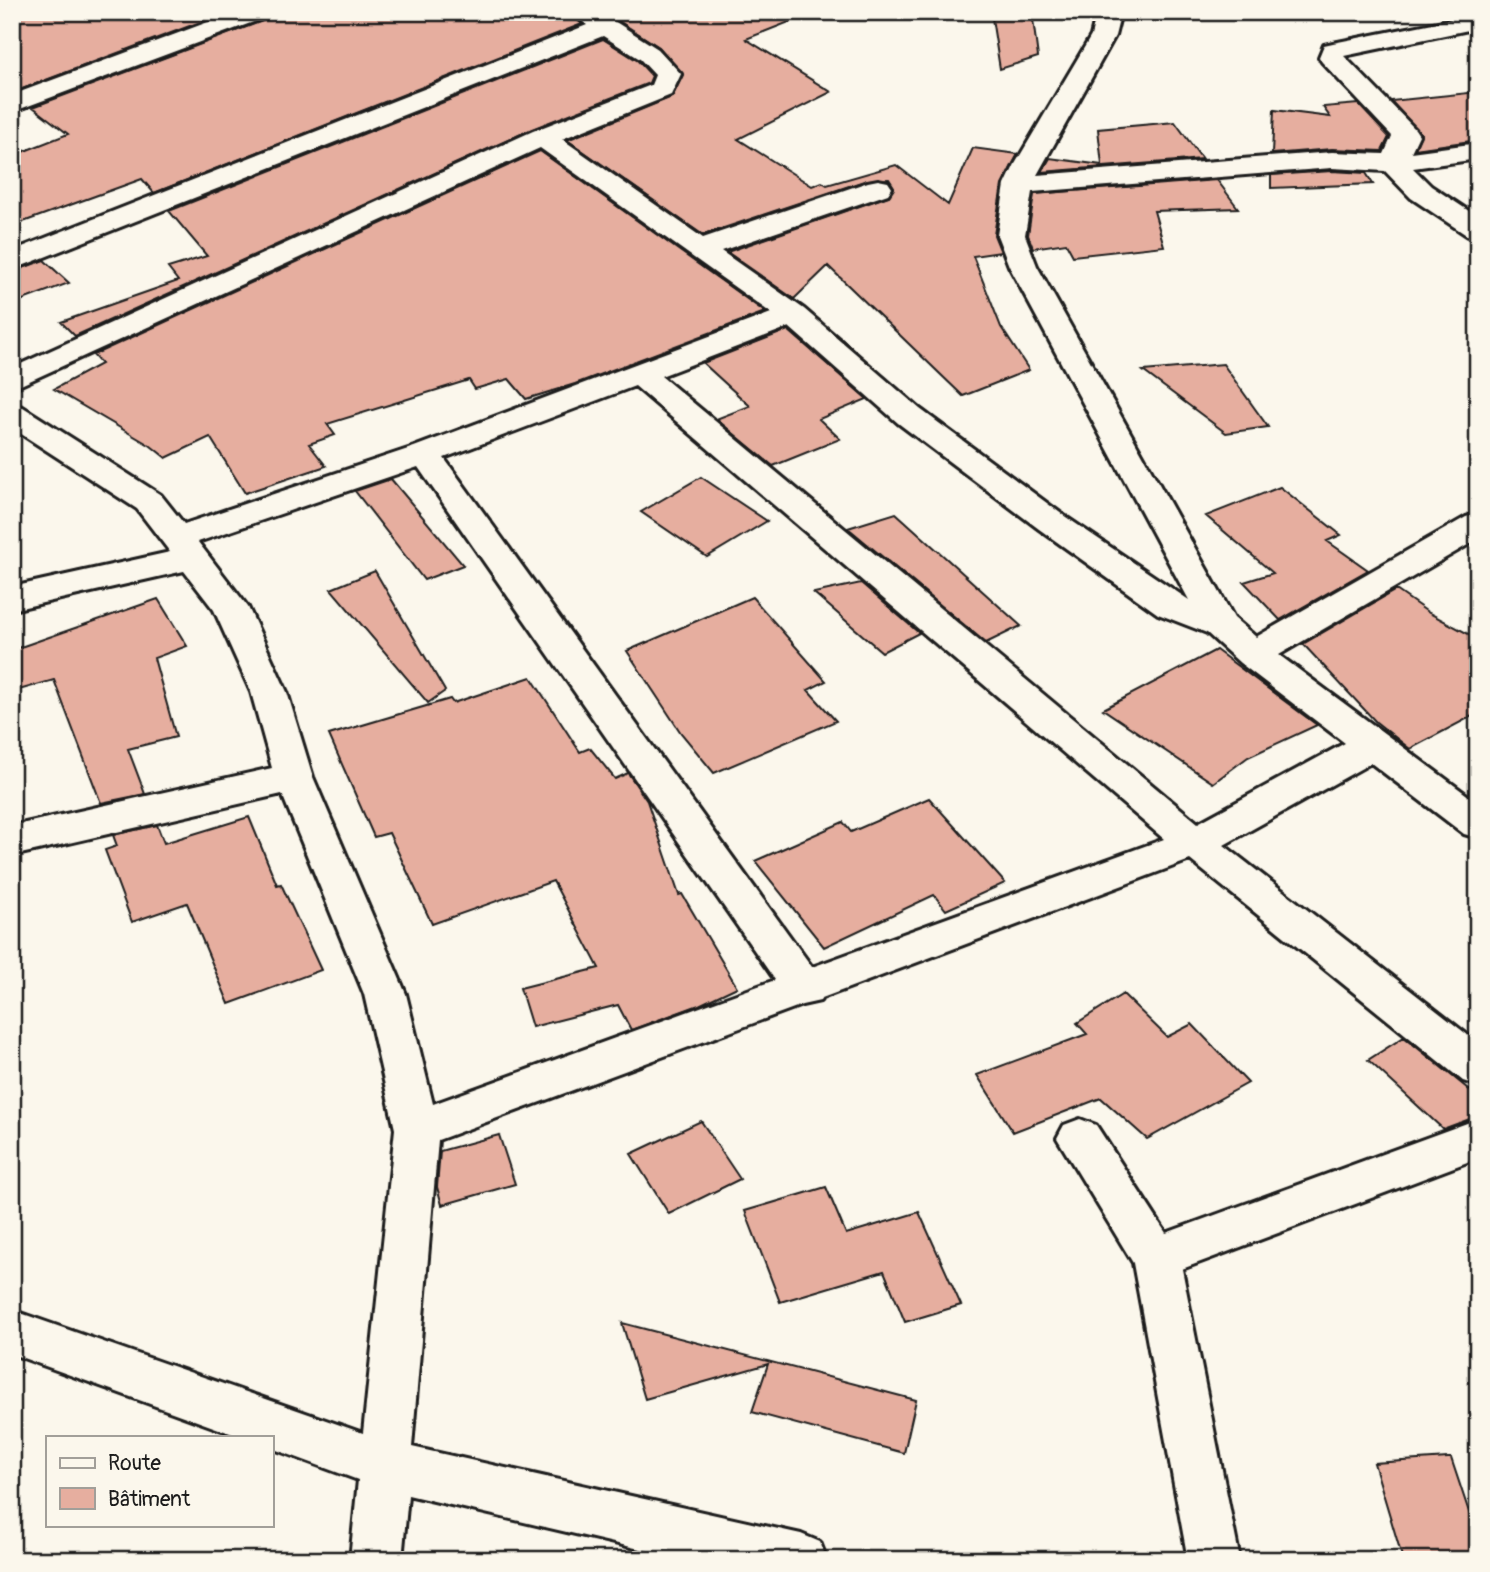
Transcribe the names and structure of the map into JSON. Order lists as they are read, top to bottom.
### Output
{
  "legend": ["Route", "Bâtiment"]
}
